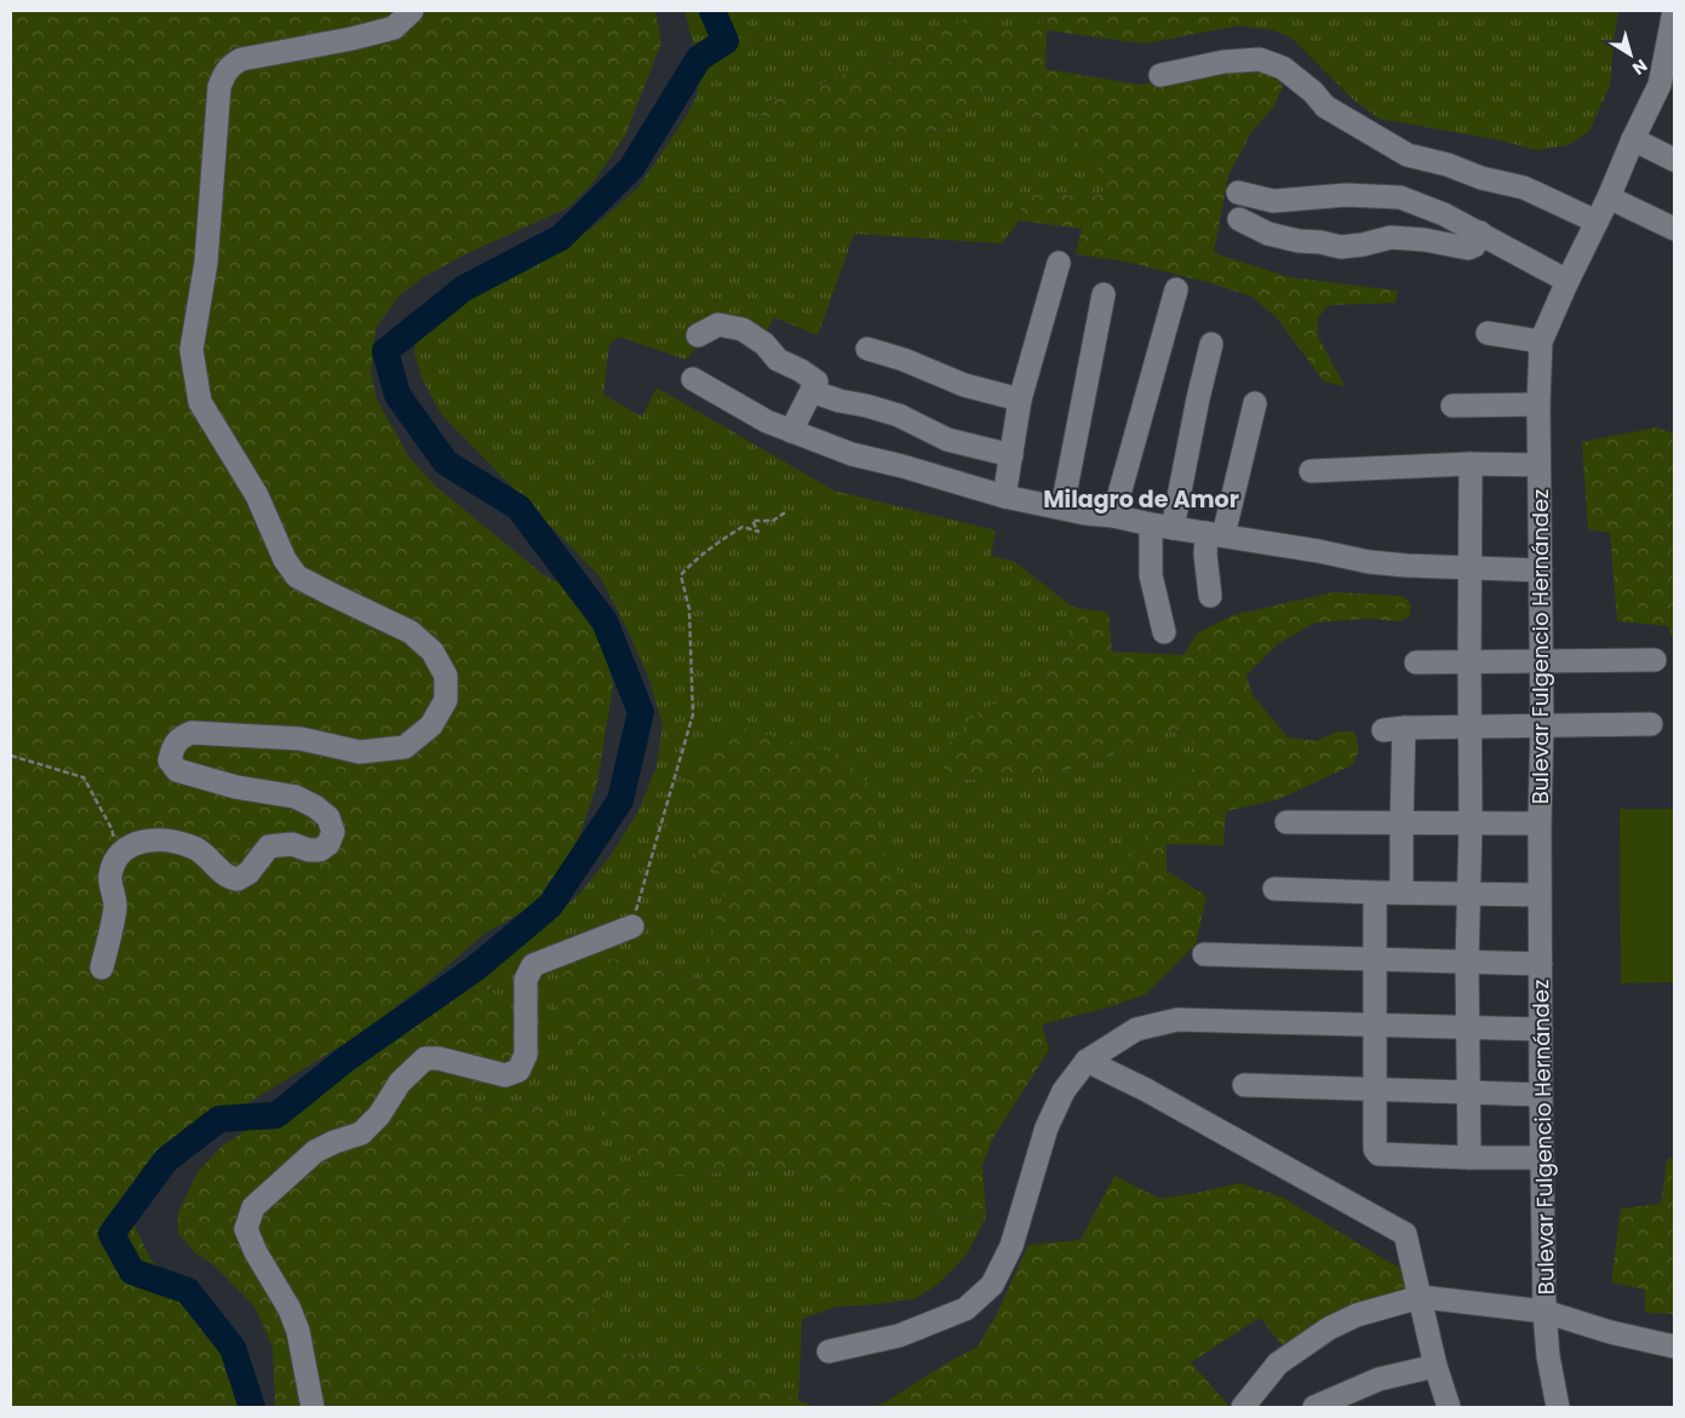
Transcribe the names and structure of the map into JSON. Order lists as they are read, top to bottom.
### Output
{
  "streets": {
    "street": ["Bulevar Fulgencio Hernández"]
  },
  "districts": ["Milagro de Amor"],
  "north": "bottom right"
}
